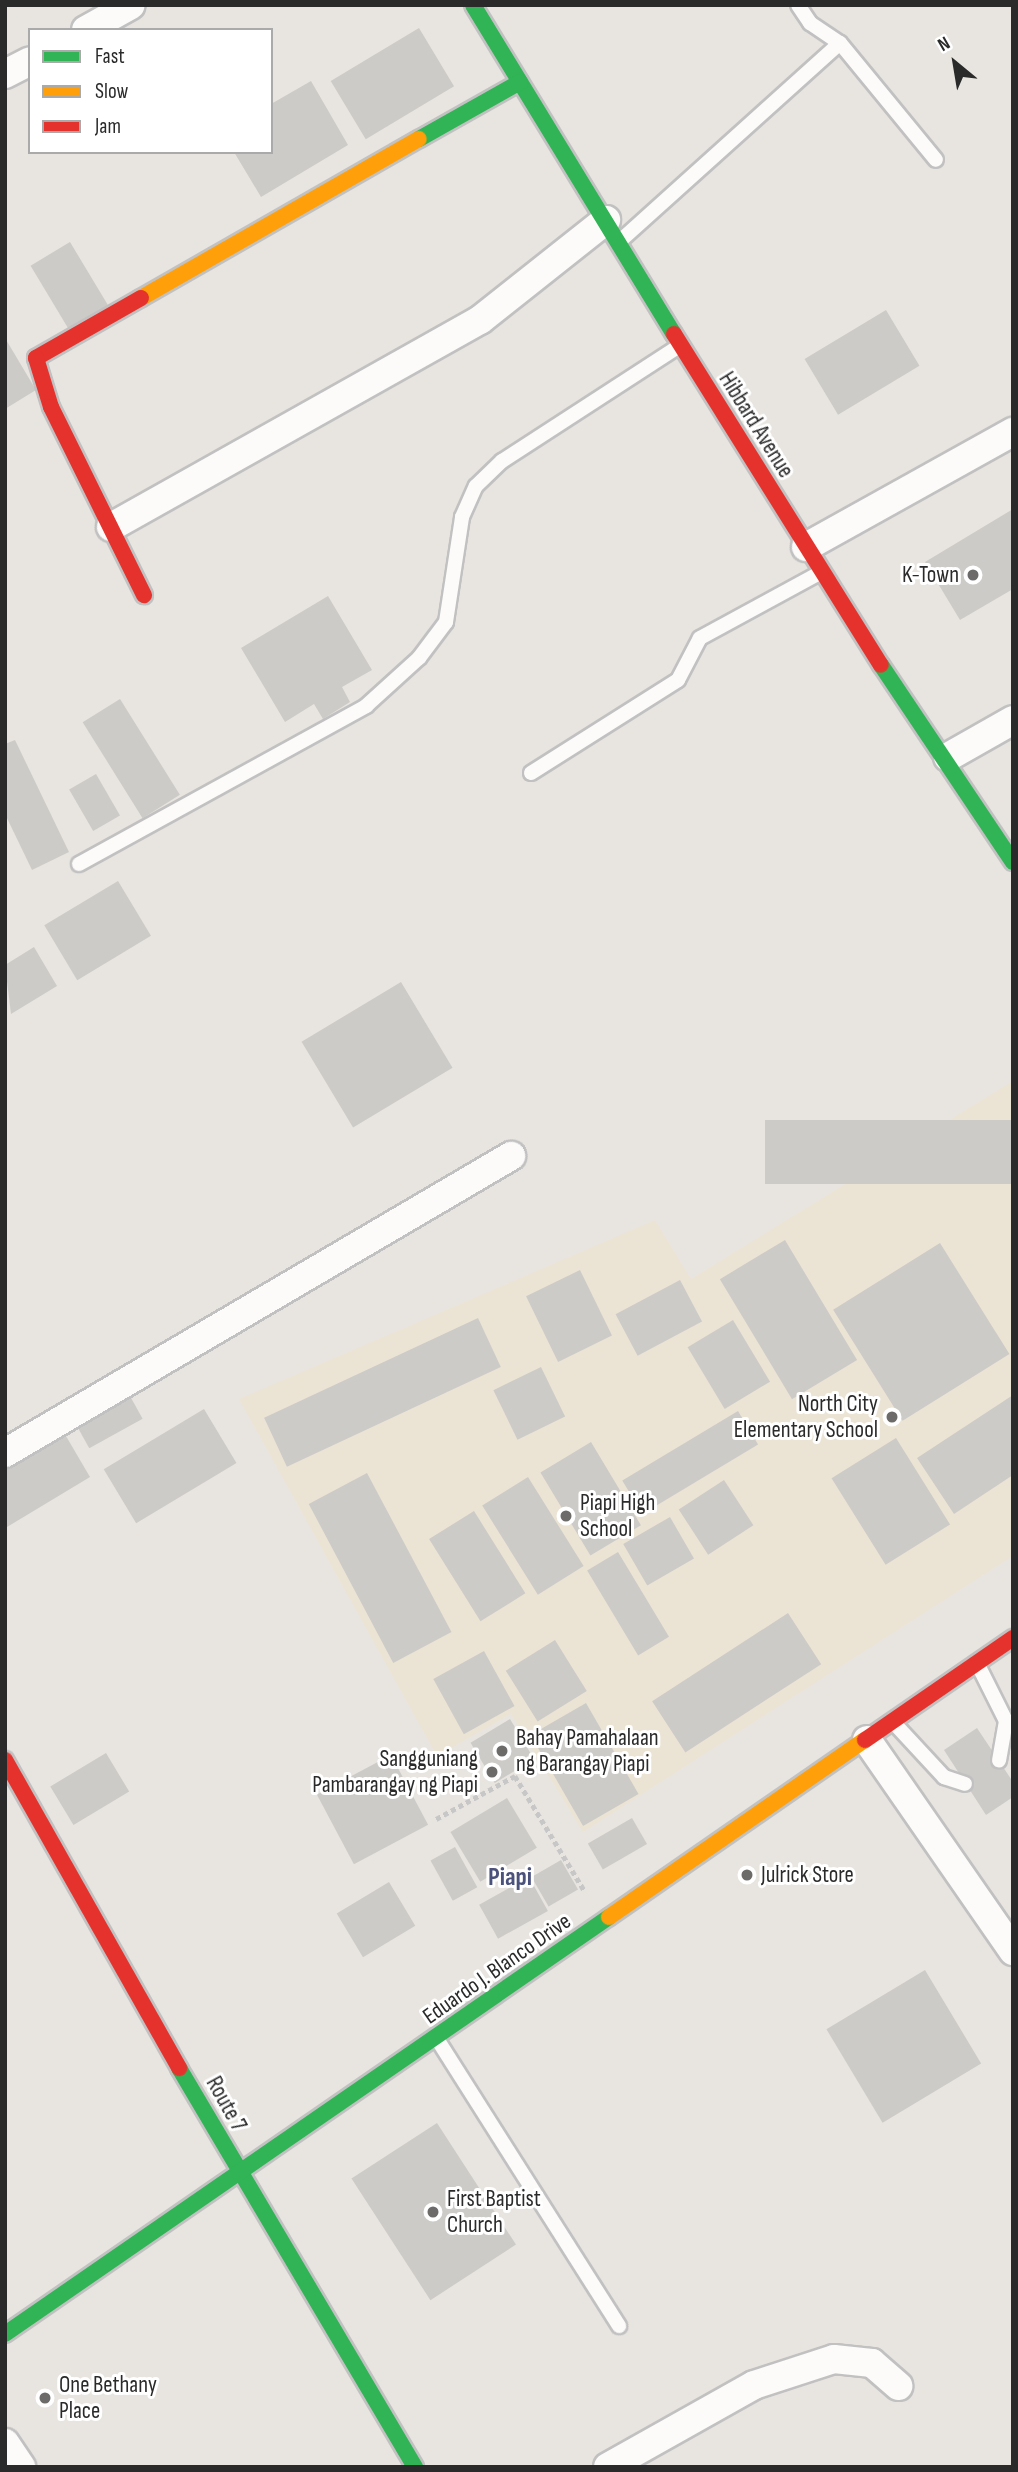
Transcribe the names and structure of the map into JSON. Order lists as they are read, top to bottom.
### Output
{
  "streets": {
    "main road": ["Hibbard Avenue", "Eduardo J. Blanco Drive", "Route 7"]
  },
  "crossings": [
    ["Eduardo J. Blanco Drive", "Route 7"]
  ],
  "districts": ["Piapi"],
  "places": [
    "K-Town",
    "North City Elementary School",
    "Piapi High School",
    "Bahay Pamahalaan ng Barangay Piapi",
    "Sangguniang Pambarangay ng Piapi",
    "Julrick Store",
    "First Baptist Church",
    "One Bethany Place"
  ],
  "legend": ["Fast", "Slow", "Jam"],
  "north": "top left"
}
